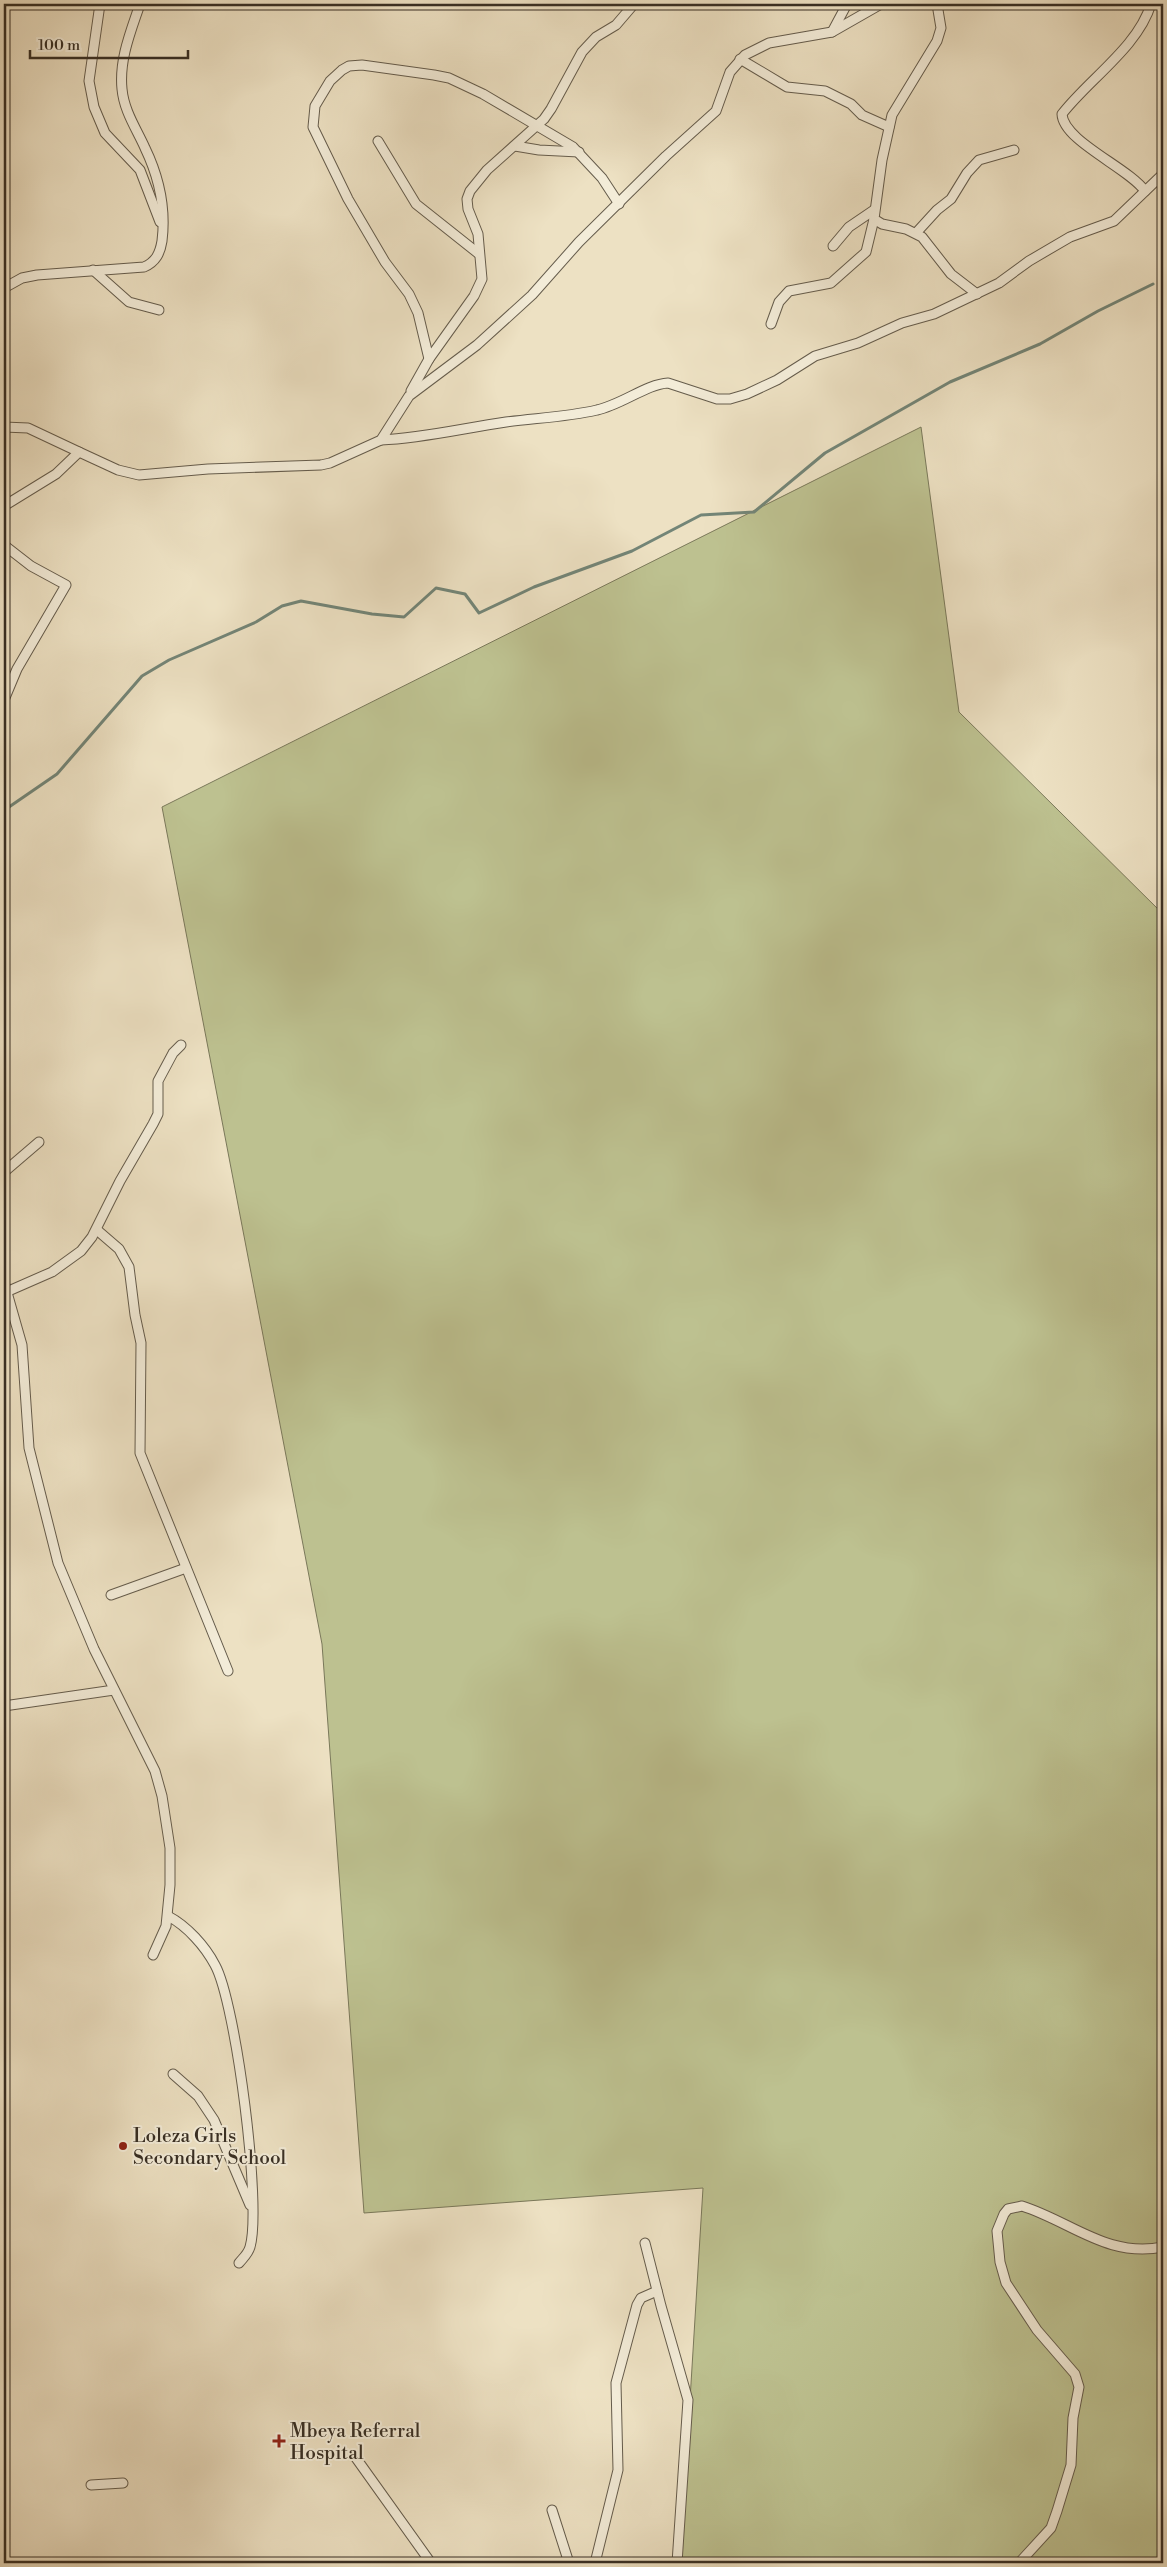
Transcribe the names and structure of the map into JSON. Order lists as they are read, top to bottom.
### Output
{
  "places": {
    "other": ["Loleza Girls Secondary School"],
    "health": ["Mbeya Referral Hospital"]
  },
  "scale_bar": "100 m"
}
